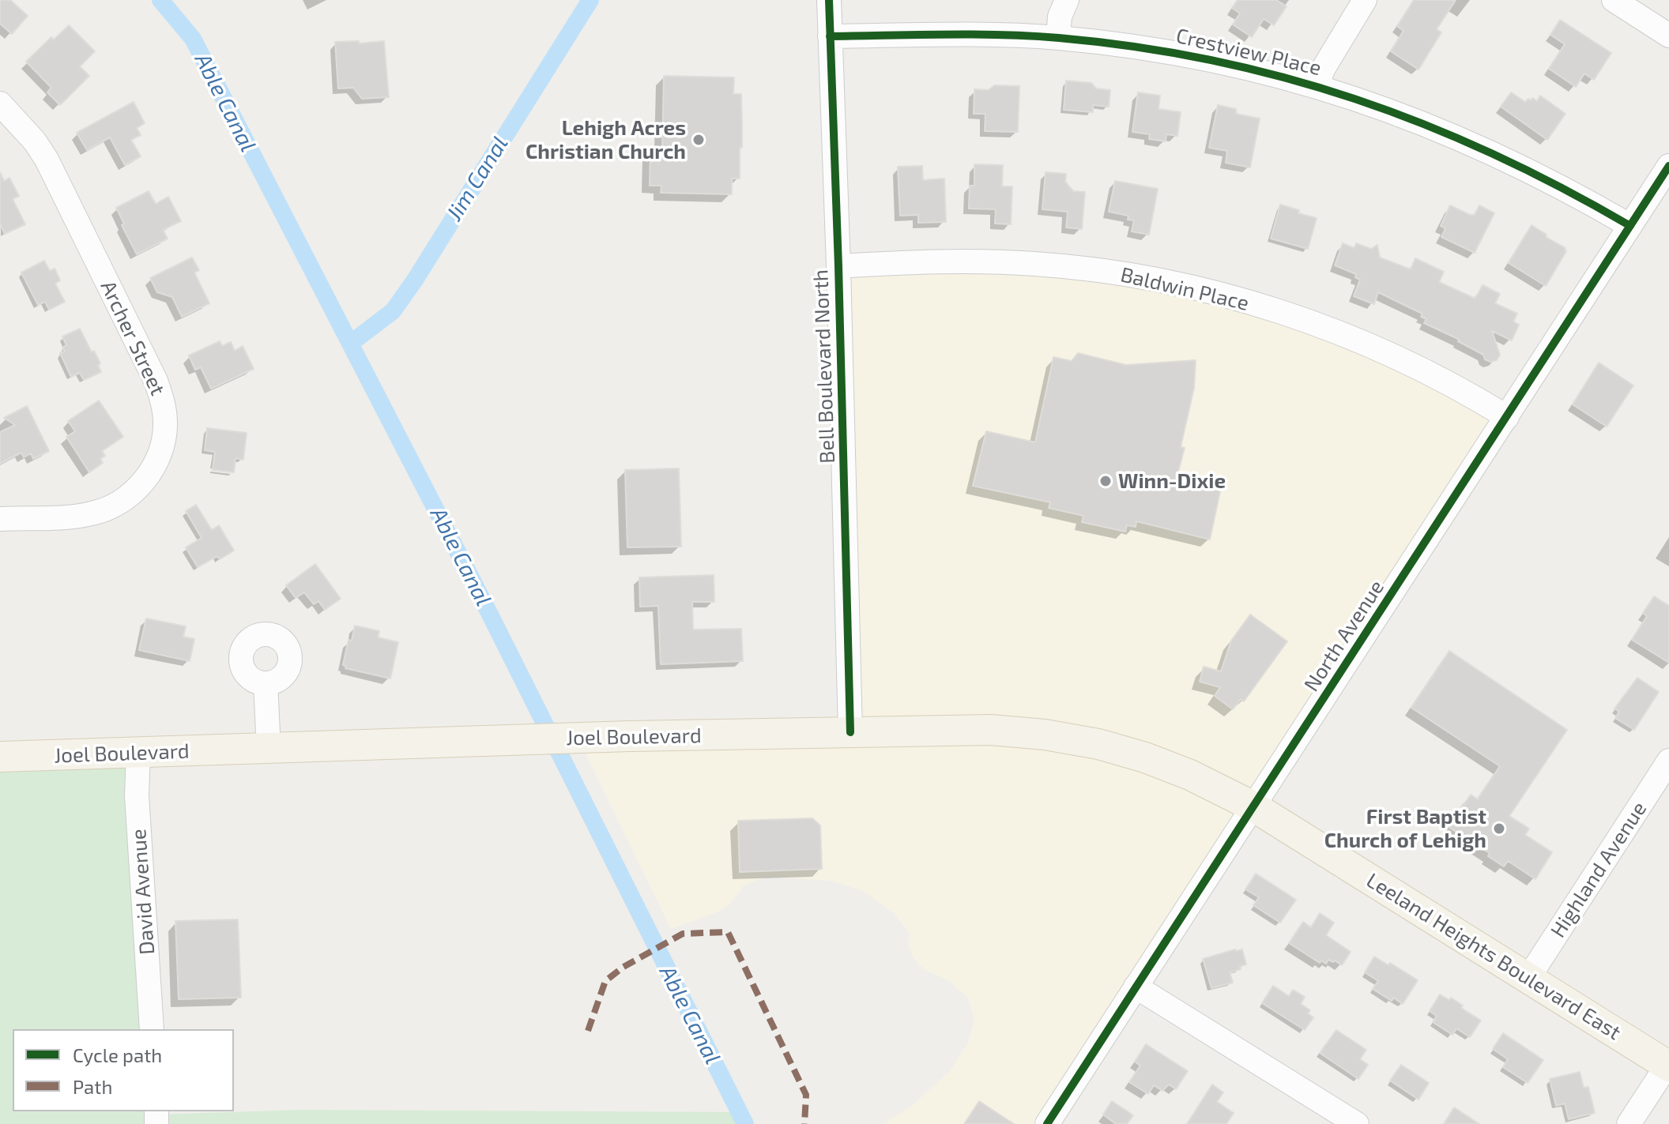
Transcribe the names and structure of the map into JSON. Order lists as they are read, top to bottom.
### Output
{
  "streets": {
    "main road": ["Joel Boulevard", "Leeland Heights Boulevard East"],
    "street": [
      "Crestview Place",
      "Baldwin Place",
      "Archer Street",
      "Bell Boulevard North",
      "North Avenue",
      "Highland Avenue",
      "David Avenue"
    ]
  },
  "crossings": [
    ["Crestview Place", "Bell Boulevard North"],
    ["Crestview Place", "North Avenue"],
    ["Baldwin Place", "Bell Boulevard North"],
    ["Baldwin Place", "North Avenue"],
    ["Bell Boulevard North", "Joel Boulevard"],
    ["North Avenue", "Joel Boulevard"],
    ["North Avenue", "Leeland Heights Boulevard East"],
    ["Joel Boulevard", "David Avenue"],
    ["Joel Boulevard", "Leeland Heights Boulevard East"],
    ["Highland Avenue", "Leeland Heights Boulevard East"]
  ],
  "water": ["Able Canal", "Jim Canal"],
  "places": ["Lehigh Acres Christian Church", "Winn-Dixie", "First Baptist Church of Lehigh"],
  "legend": ["Cycle path", "Path"]
}
